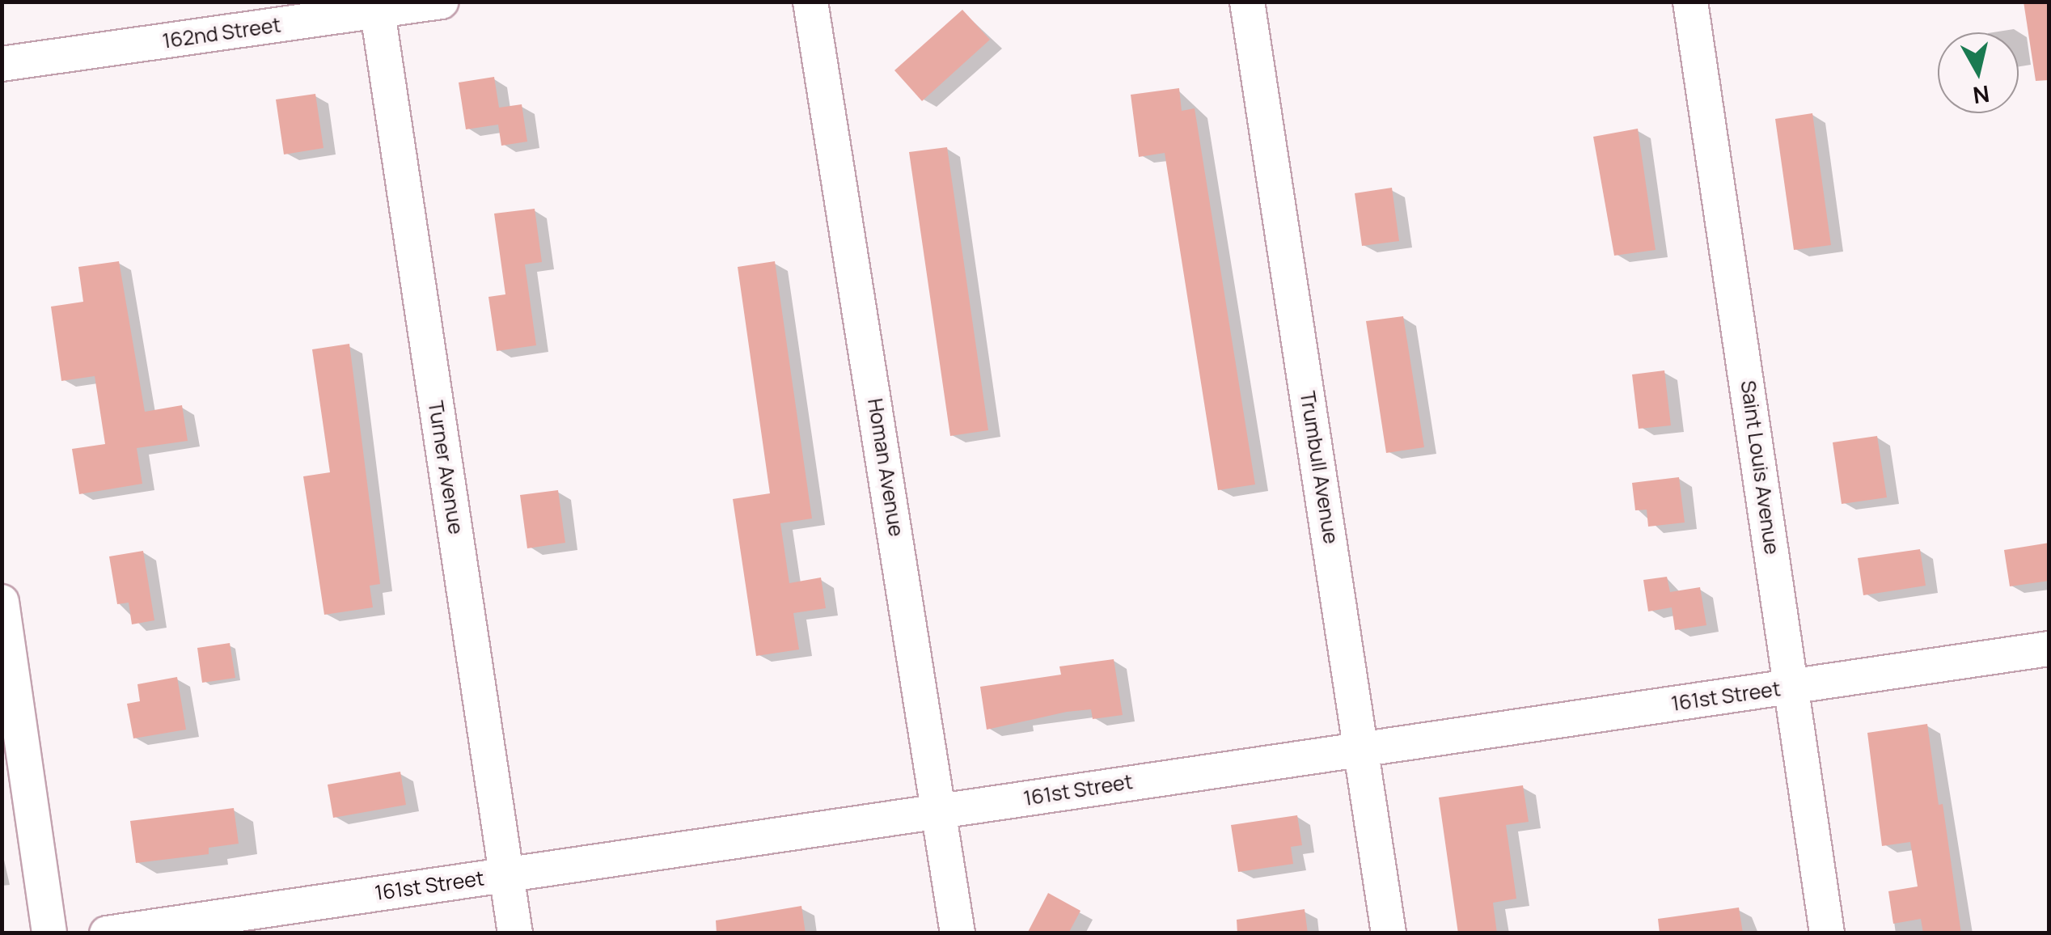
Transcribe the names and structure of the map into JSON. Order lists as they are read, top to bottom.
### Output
{
  "streets": {
    "street": [
      "162nd Street",
      "Turner Avenue",
      "Homan Avenue",
      "Trumbull Avenue",
      "Saint Louis Avenue",
      "161st Street"
    ]
  },
  "crossings": [
    ["162nd Street", "Turner Avenue"],
    ["Turner Avenue", "161st Street"],
    ["Homan Avenue", "161st Street"],
    ["Trumbull Avenue", "161st Street"],
    ["Saint Louis Avenue", "161st Street"]
  ],
  "north": "bottom"
}
